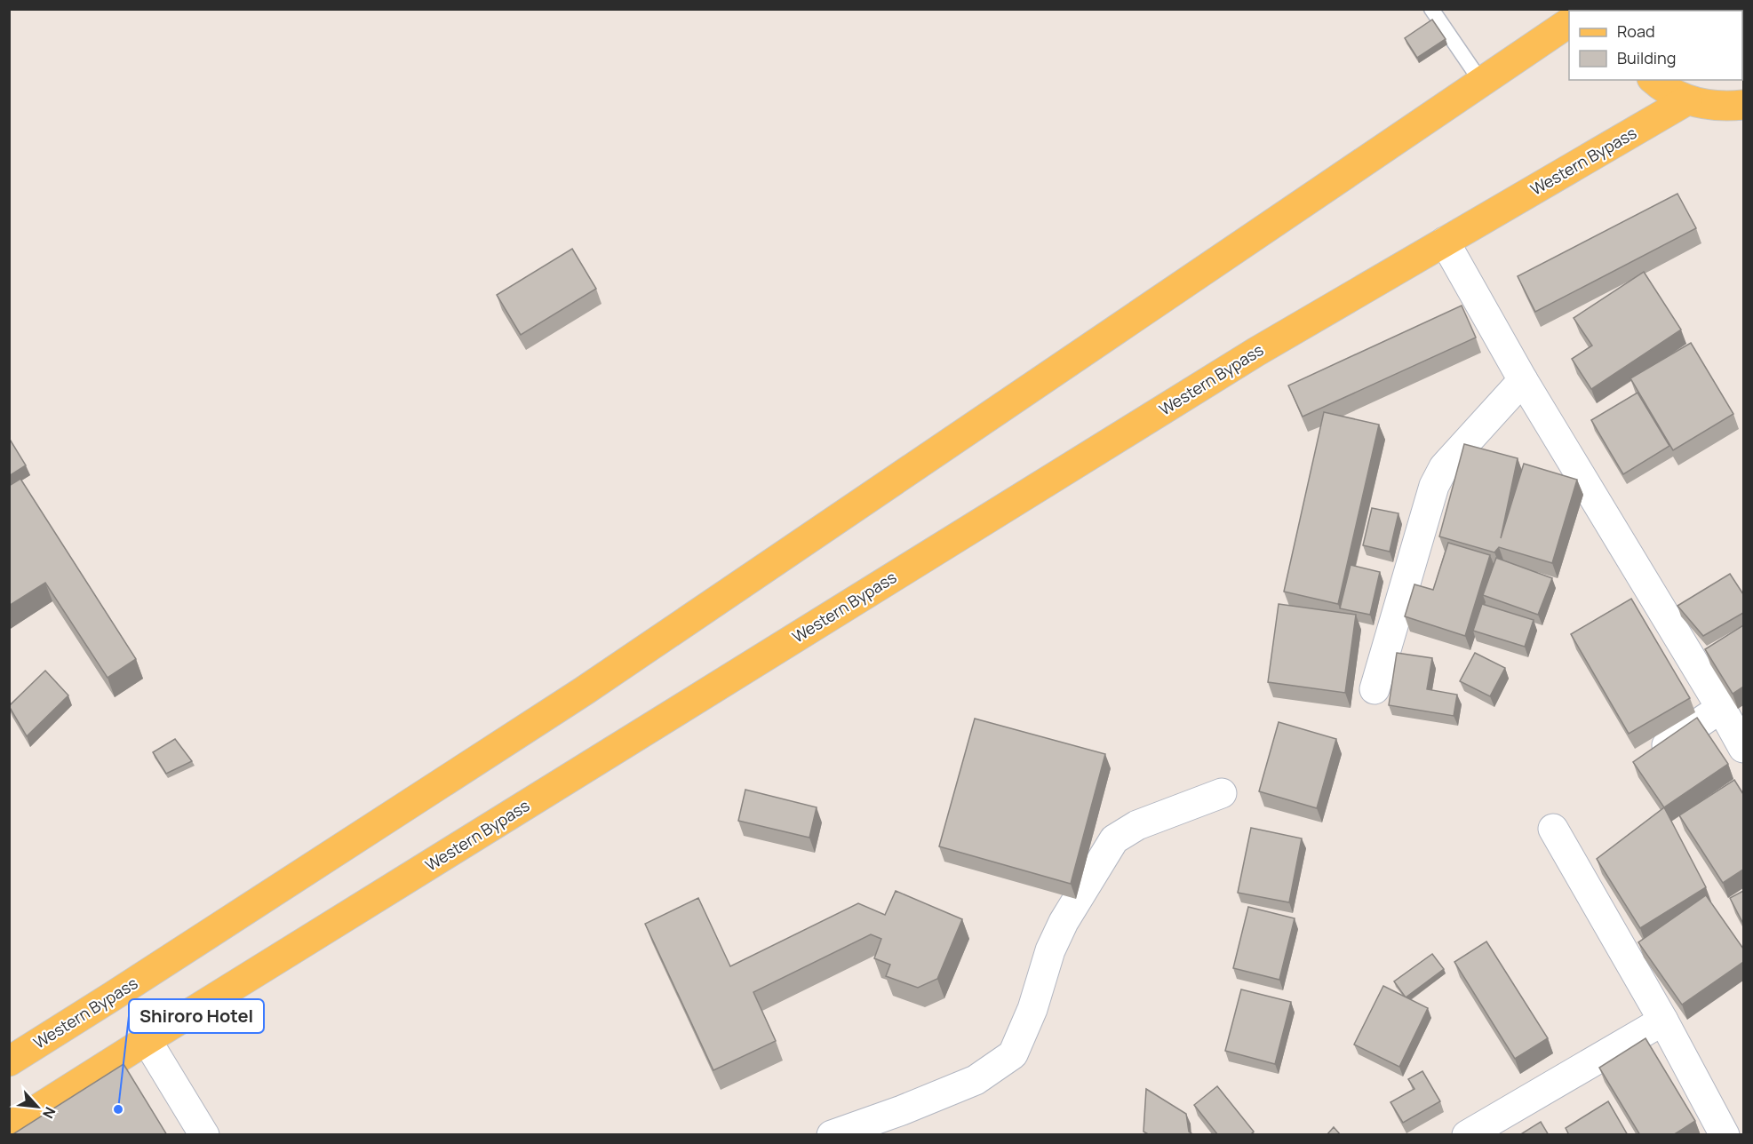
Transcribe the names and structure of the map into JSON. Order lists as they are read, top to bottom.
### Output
{
  "streets": {
    "main road": ["Western Bypass"]
  },
  "places": ["Shiroro Hotel"],
  "legend": ["Road", "Building"],
  "north": "bottom right"
}
